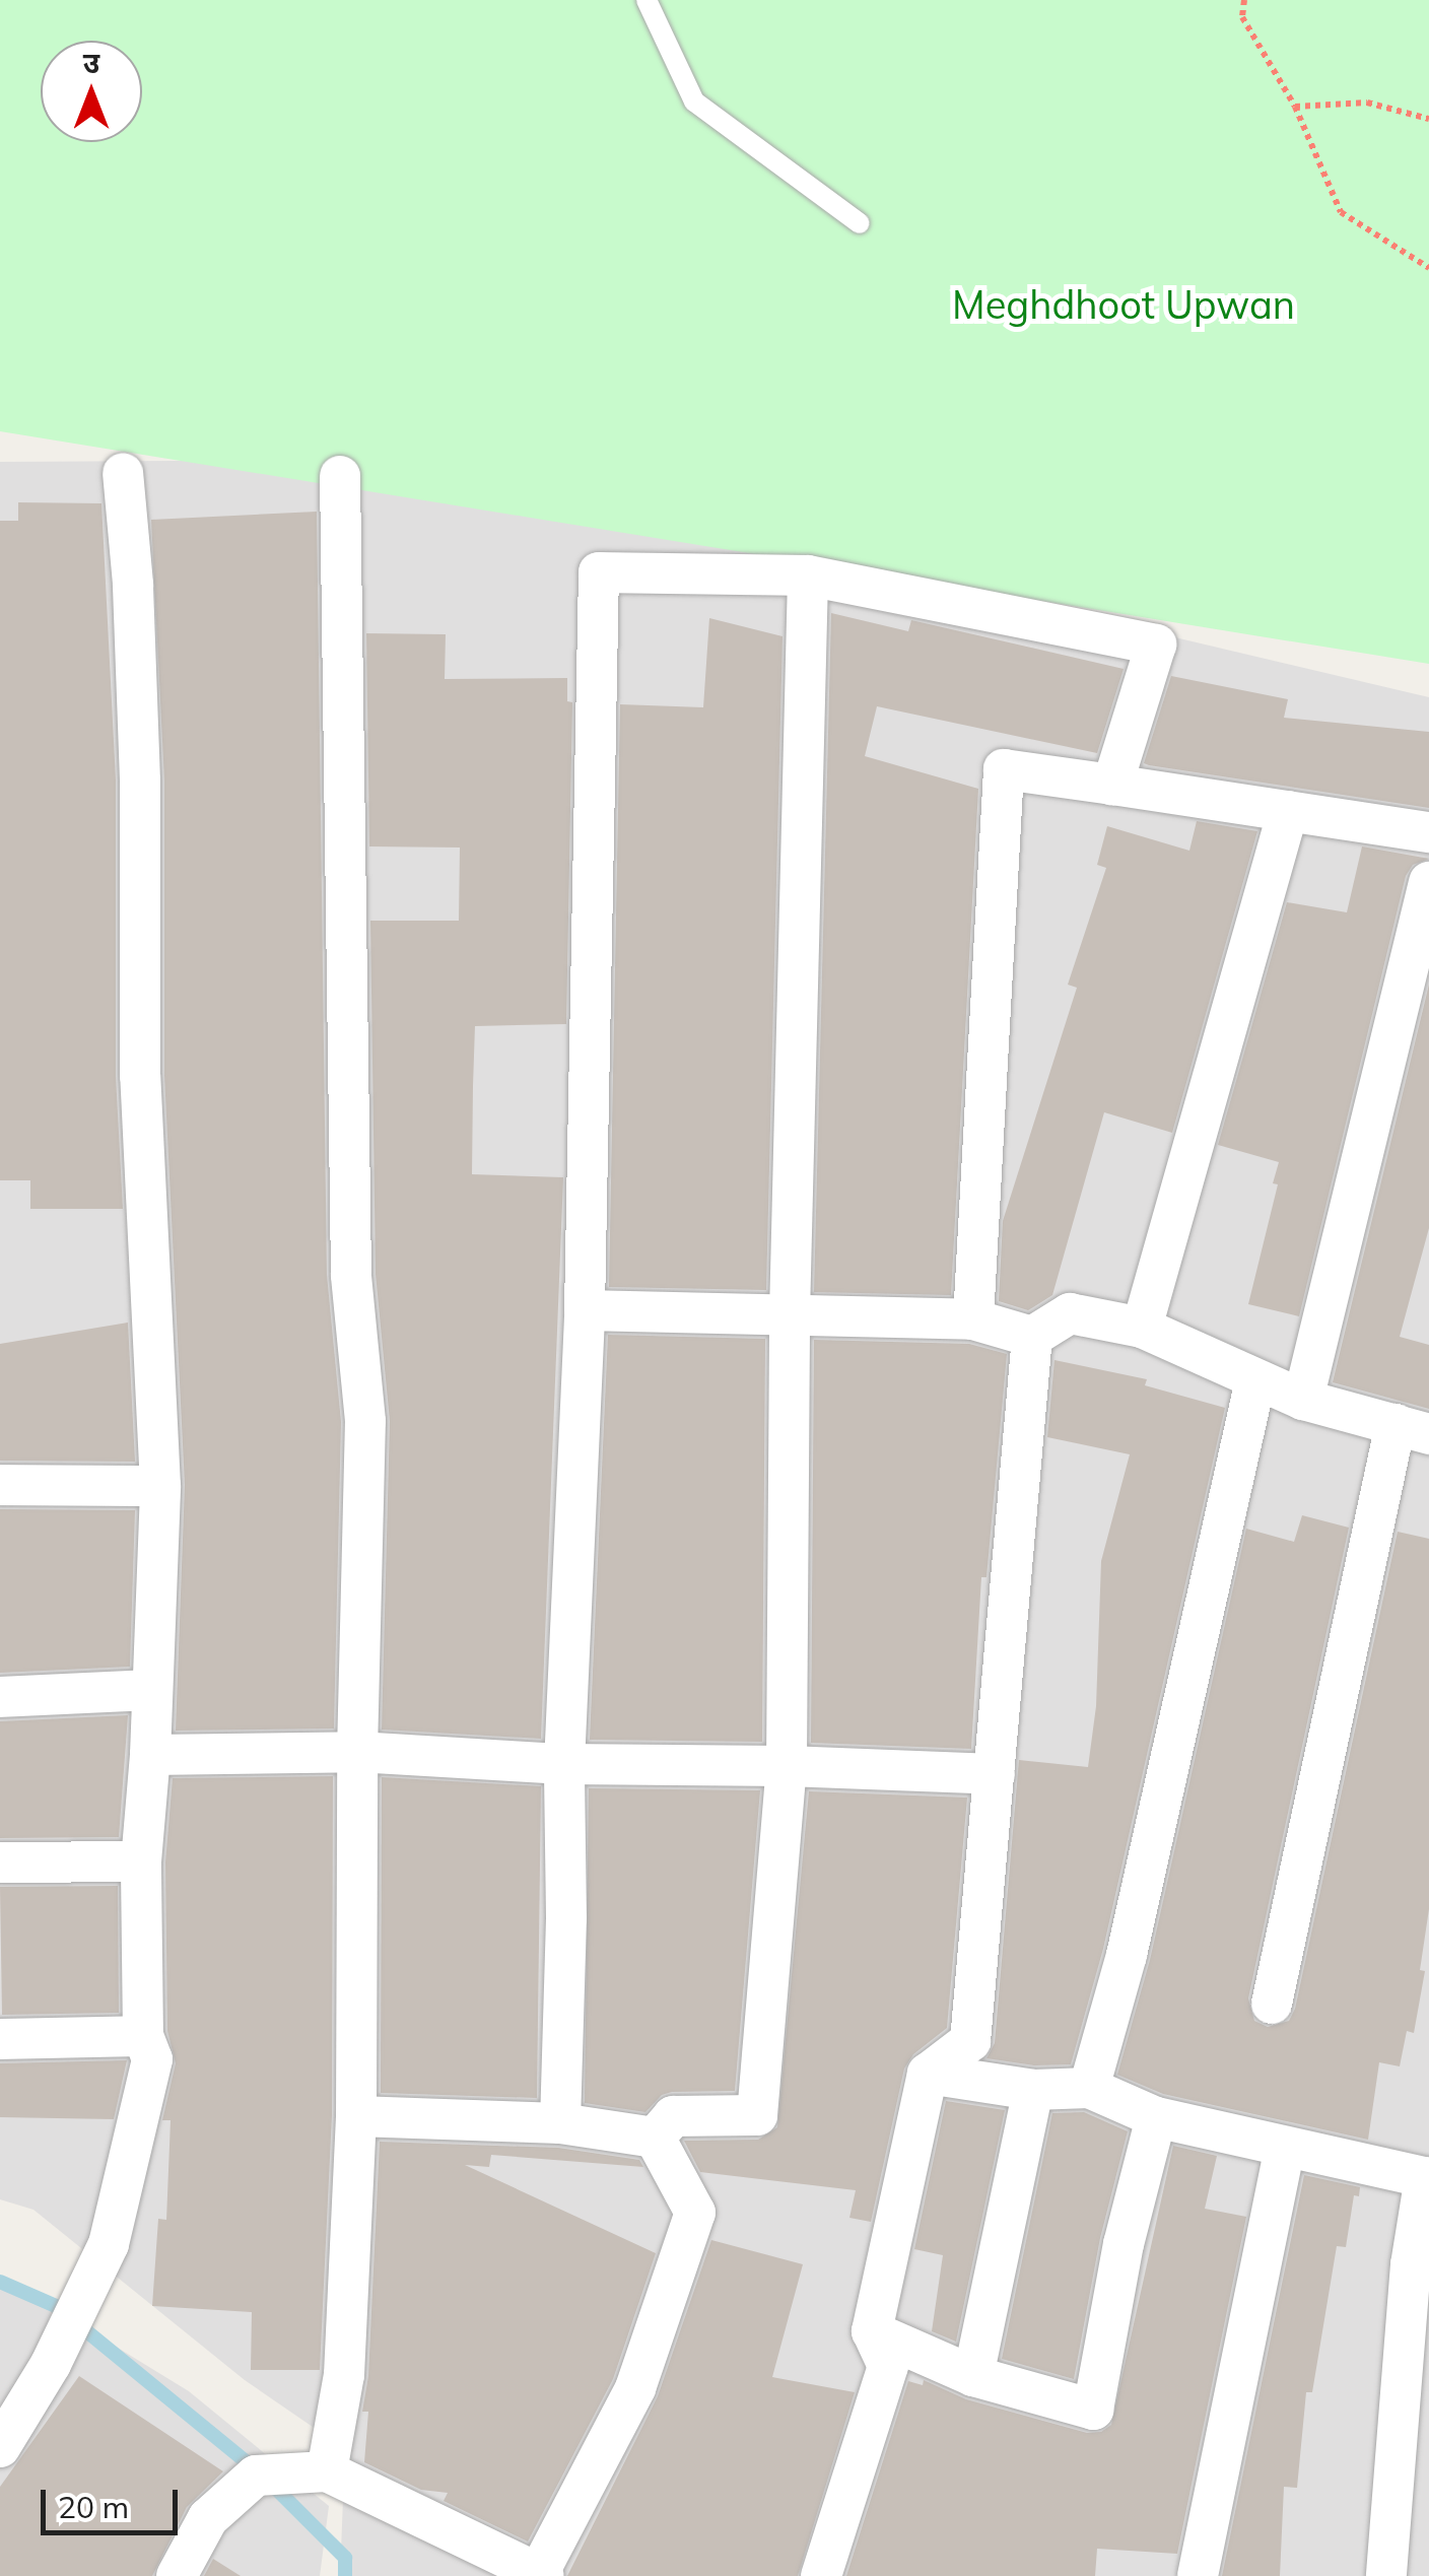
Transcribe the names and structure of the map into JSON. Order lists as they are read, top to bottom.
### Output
{
  "parks": ["Meghdhoot Upwan"],
  "scale_bar": "20 m",
  "north": "top"
}
